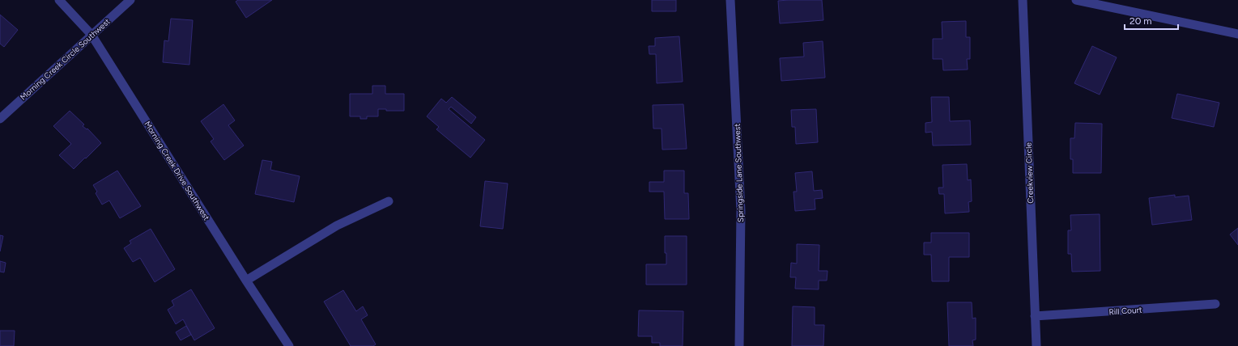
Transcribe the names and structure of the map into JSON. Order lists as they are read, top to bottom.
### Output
{
  "streets": {
    "street": [
      "Morning Creek Circle Southwest",
      "Morning Creek Drive Southwest",
      "Springside Lane Southwest",
      "Creekview Circle",
      "Rill Court"
    ]
  },
  "crossings": [
    ["Morning Creek Circle Southwest", "Morning Creek Drive Southwest"],
    ["Creekview Circle", "Rill Court"]
  ],
  "scale_bar": "20 m"
}
